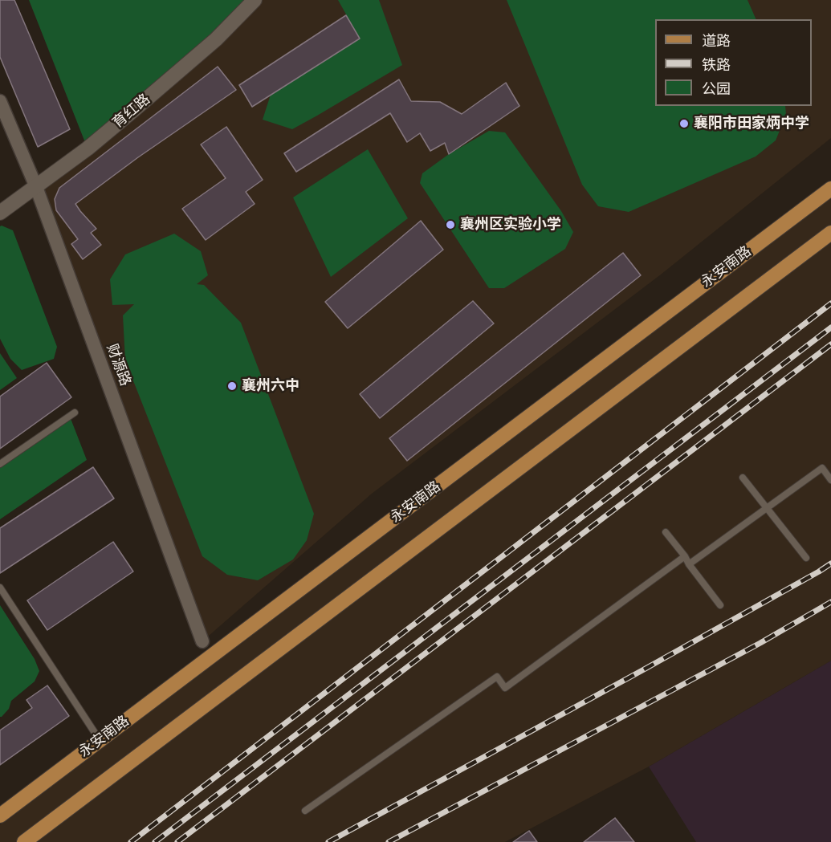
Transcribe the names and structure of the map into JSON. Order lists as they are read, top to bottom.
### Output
{
  "streets": {
    "main road": ["永安南路"],
    "street": ["育红路", "财源路"]
  },
  "crossings": [
    ["育红路", "财源路"]
  ],
  "places": ["襄阳市田家炳中学", "襄州区实验小学", "襄州六中"],
  "legend": ["道路", "铁路", "公园"]
}
